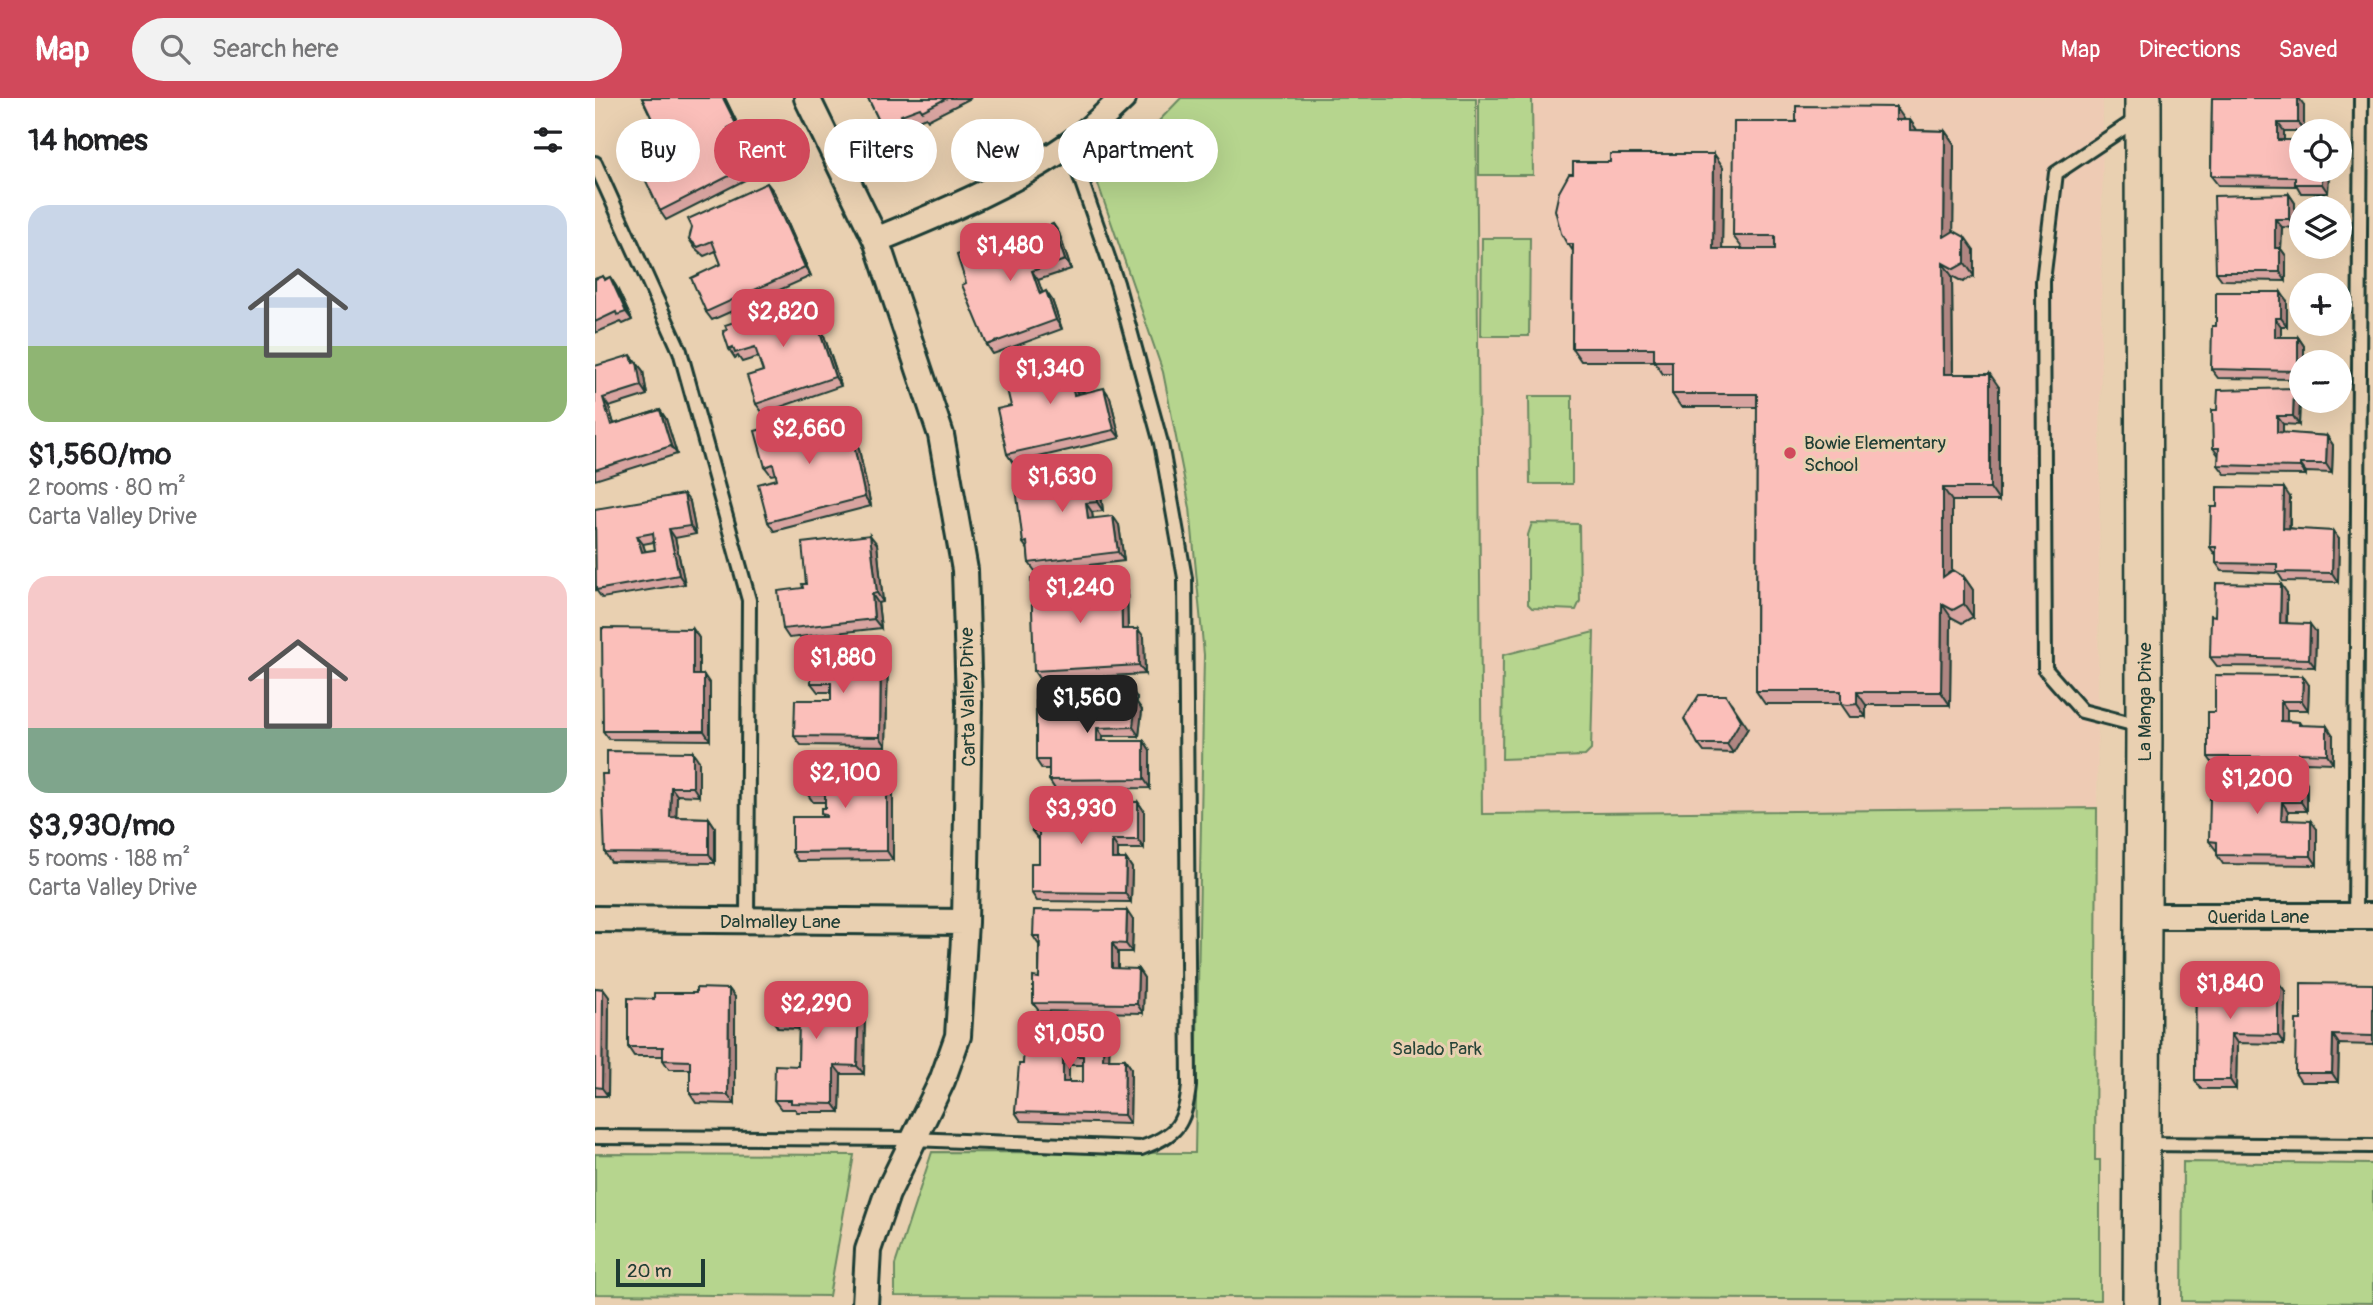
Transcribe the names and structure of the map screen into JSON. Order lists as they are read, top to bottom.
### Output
{
  "streets": {
    "street": [
      "Carta Valley Drive",
      "La Manga Drive",
      "Querida Lane",
      "Dalmalley Lane"
    ]
  },
  "crossings": [
    ["Carta Valley Drive", "Dalmalley Lane"],
    ["La Manga Drive", "Querida Lane"]
  ],
  "parks": ["Salado Park"],
  "places": ["Bowie Elementary School"],
  "scale_bar": "20 m",
  "page": {
    "header": "Map",
    "search": "Search here",
    "nav": ["Map", "Directions", "Saved"],
    "heading": "14 homes",
    "map_buttons": ["+", "−"],
    "chip": [
      "Buy",
      "Rent",
      "Filters",
      "New",
      "Apartment"
    ],
    "list": [
      {
        "name": "$1,560/mo",
        "note": "2 rooms · 80 m² · Carta Valley Drive"
      },
      {
        "name": "$3,930/mo",
        "note": "5 rooms · 188 m² · Carta Valley Drive"
      }
    ],
    "price": [
      "$1,480",
      "$2,820",
      "$1,340",
      "$2,660",
      "$1,630",
      "$1,240",
      "$1,880",
      "$1,560",
      "$2,100",
      "$1,200",
      "$3,930",
      "$1,840",
      "$2,290",
      "$1,050"
    ],
    "scale": "20 m"
  }
}
